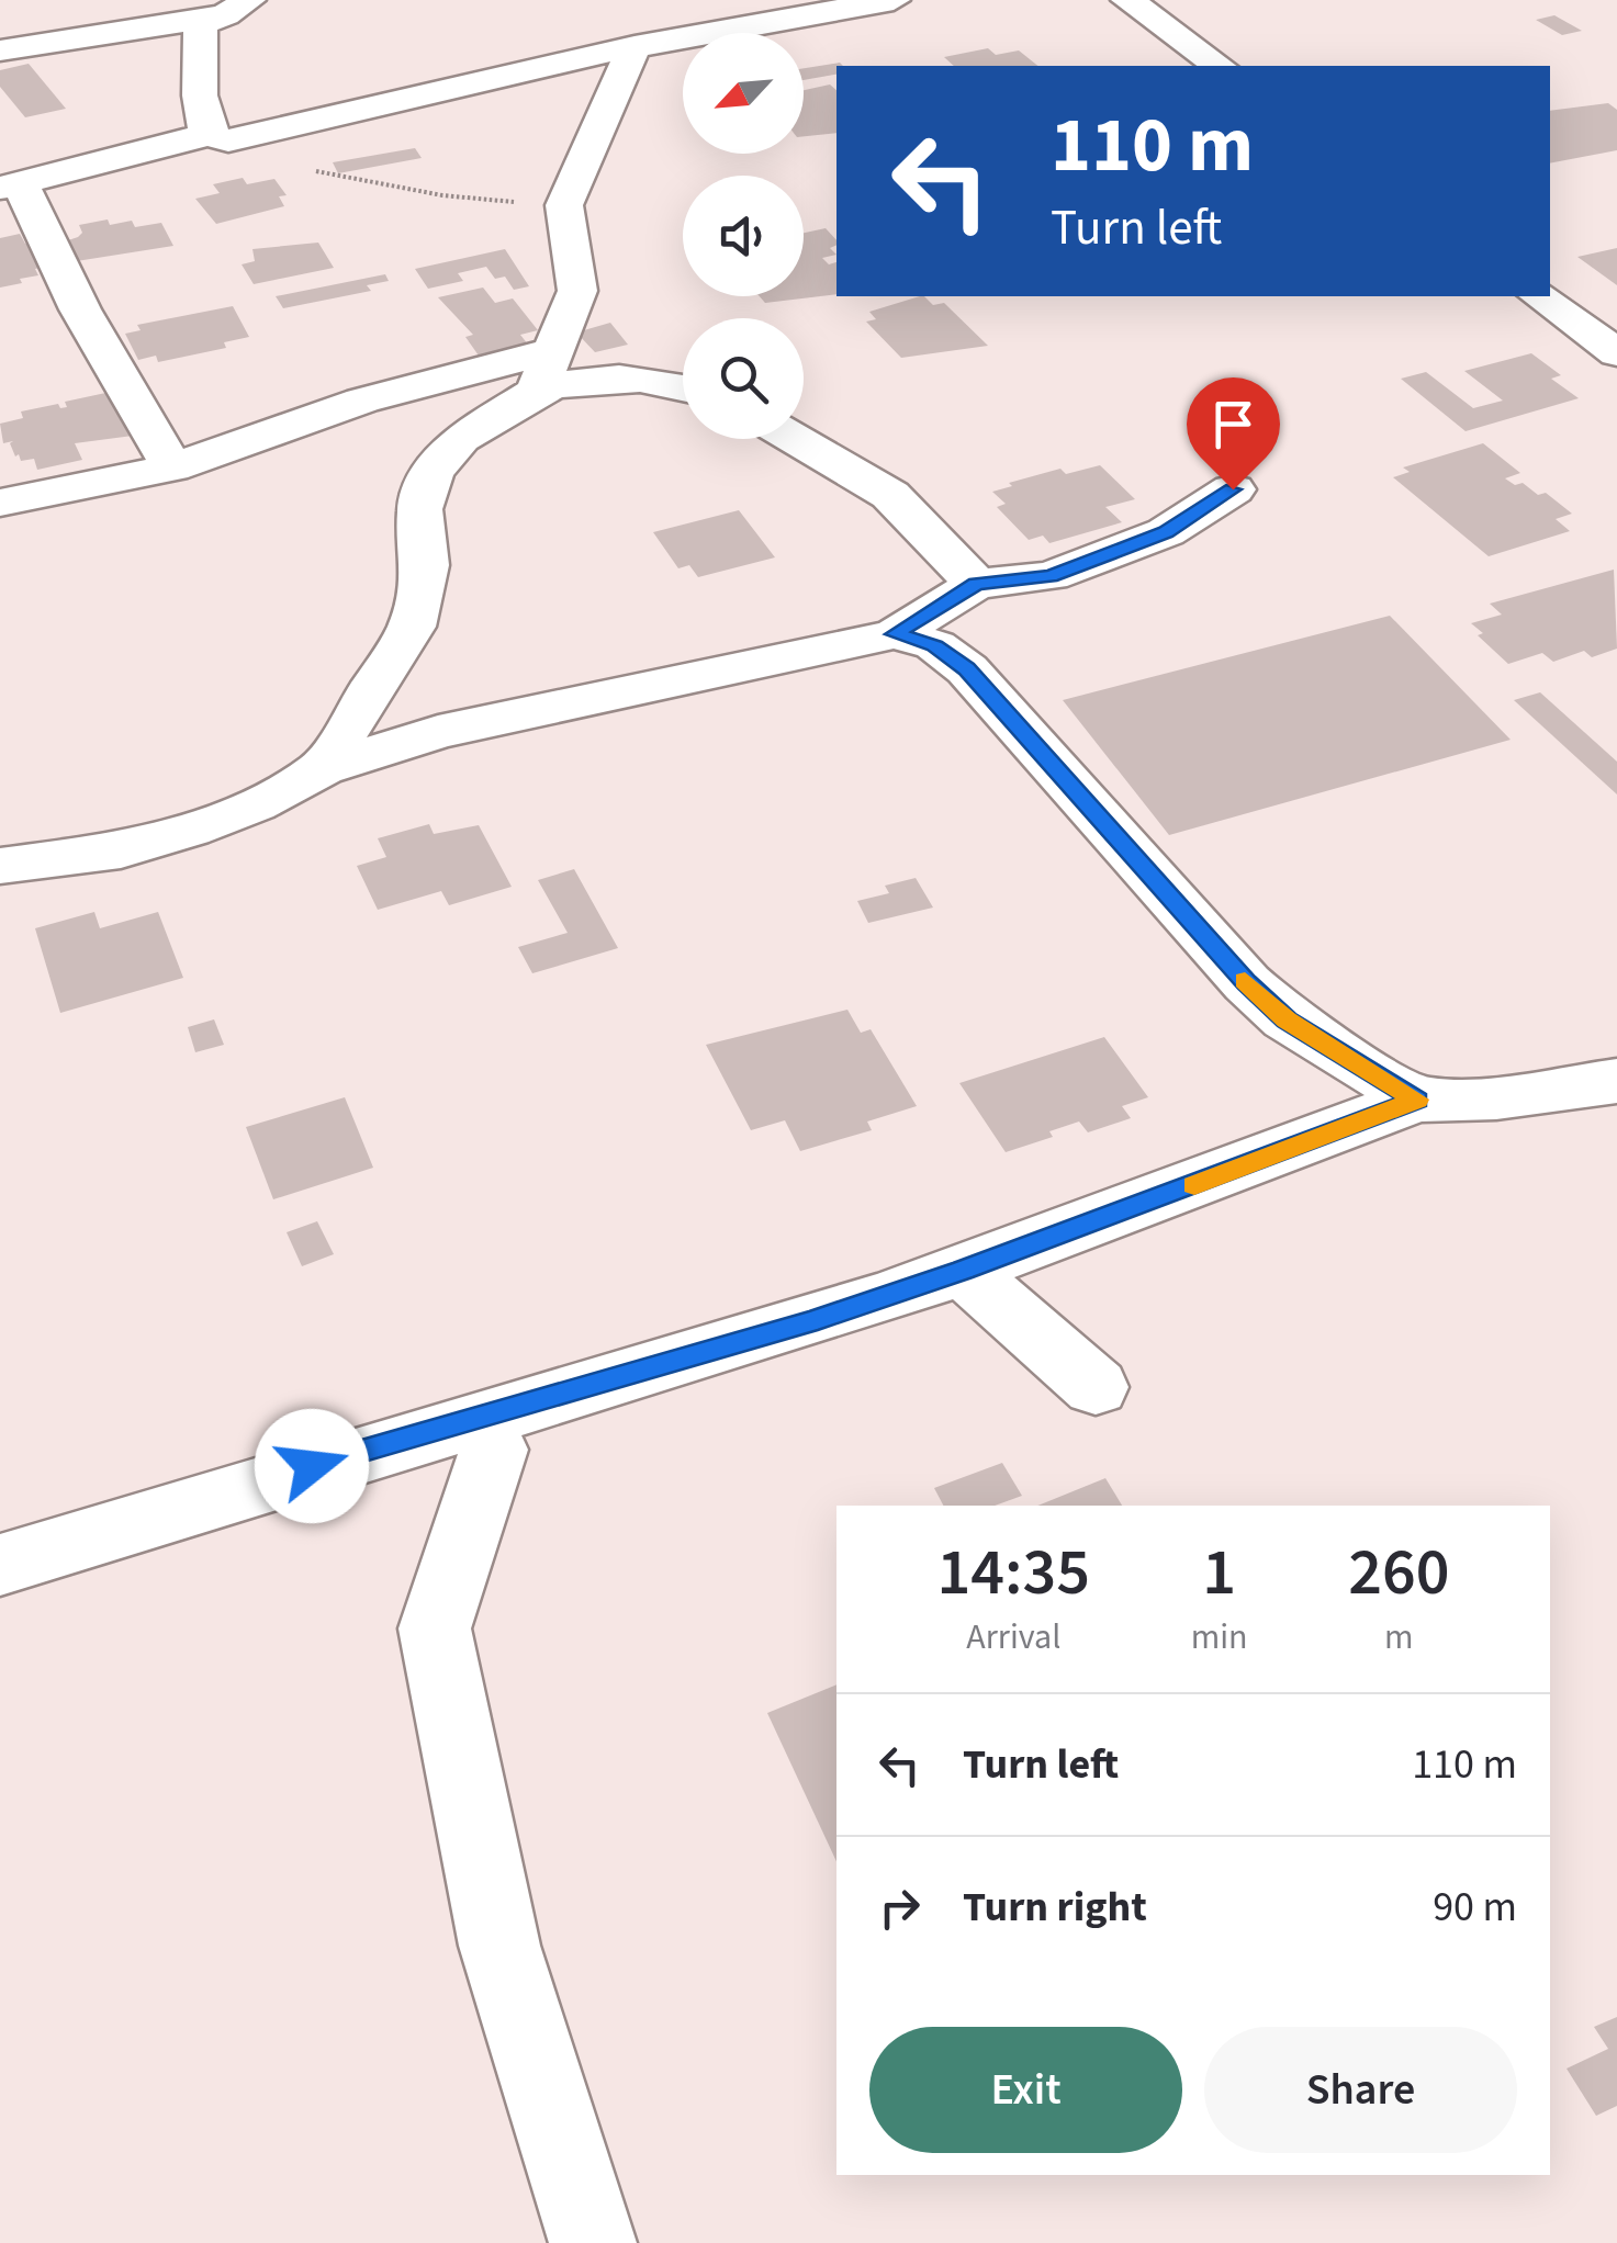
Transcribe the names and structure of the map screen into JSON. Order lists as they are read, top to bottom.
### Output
{
  "north": "bottom left",
  "page": {
    "turn": ["110 m", "Turn left"],
    "eta": [
      "14:35",
      "Arrival",
      "1",
      "min",
      "260",
      "m"
    ],
    "list": [
      {
        "name": "Turn left",
        "value": "110 m"
      },
      {
        "name": "Turn right",
        "value": "90 m"
      }
    ],
    "buttons": ["Exit", "Share"]
  }
}
